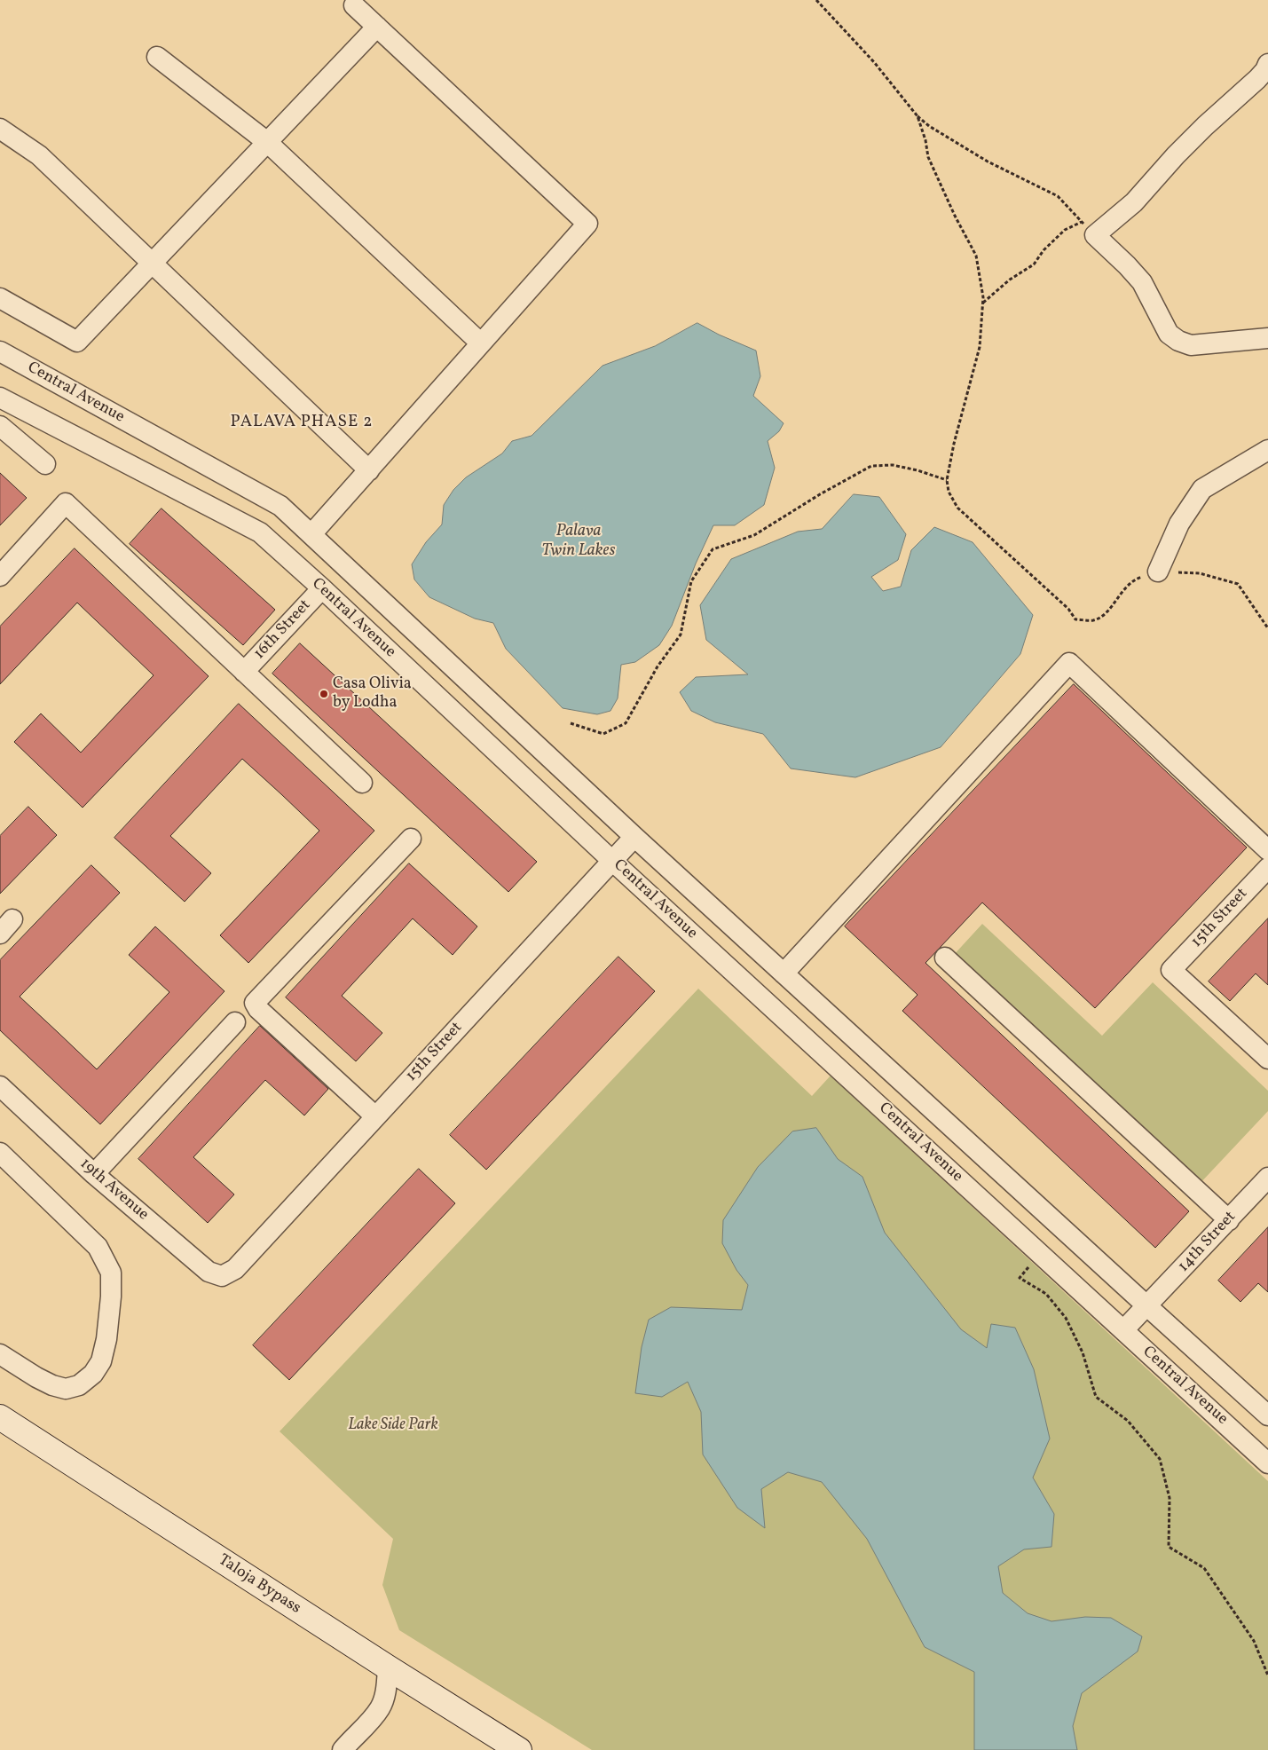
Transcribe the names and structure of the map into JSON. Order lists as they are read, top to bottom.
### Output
{
  "streets": {
    "main road": ["Taloja Bypass"],
    "street": [
      "Central Avenue",
      "16th Street",
      "15th Street",
      "19th Avenue",
      "14th Street"
    ]
  },
  "crossings": [
    ["Central Avenue", "16th Street"],
    ["Central Avenue", "15th Street"],
    ["Central Avenue", "14th Street"],
    ["15th Street", "19th Avenue"]
  ],
  "districts": ["PALAVA PHASE 2"],
  "water": ["Palava Twin Lakes"],
  "parks": ["Lake Side Park"],
  "places": ["Casa Olivia by Lodha"]
}
